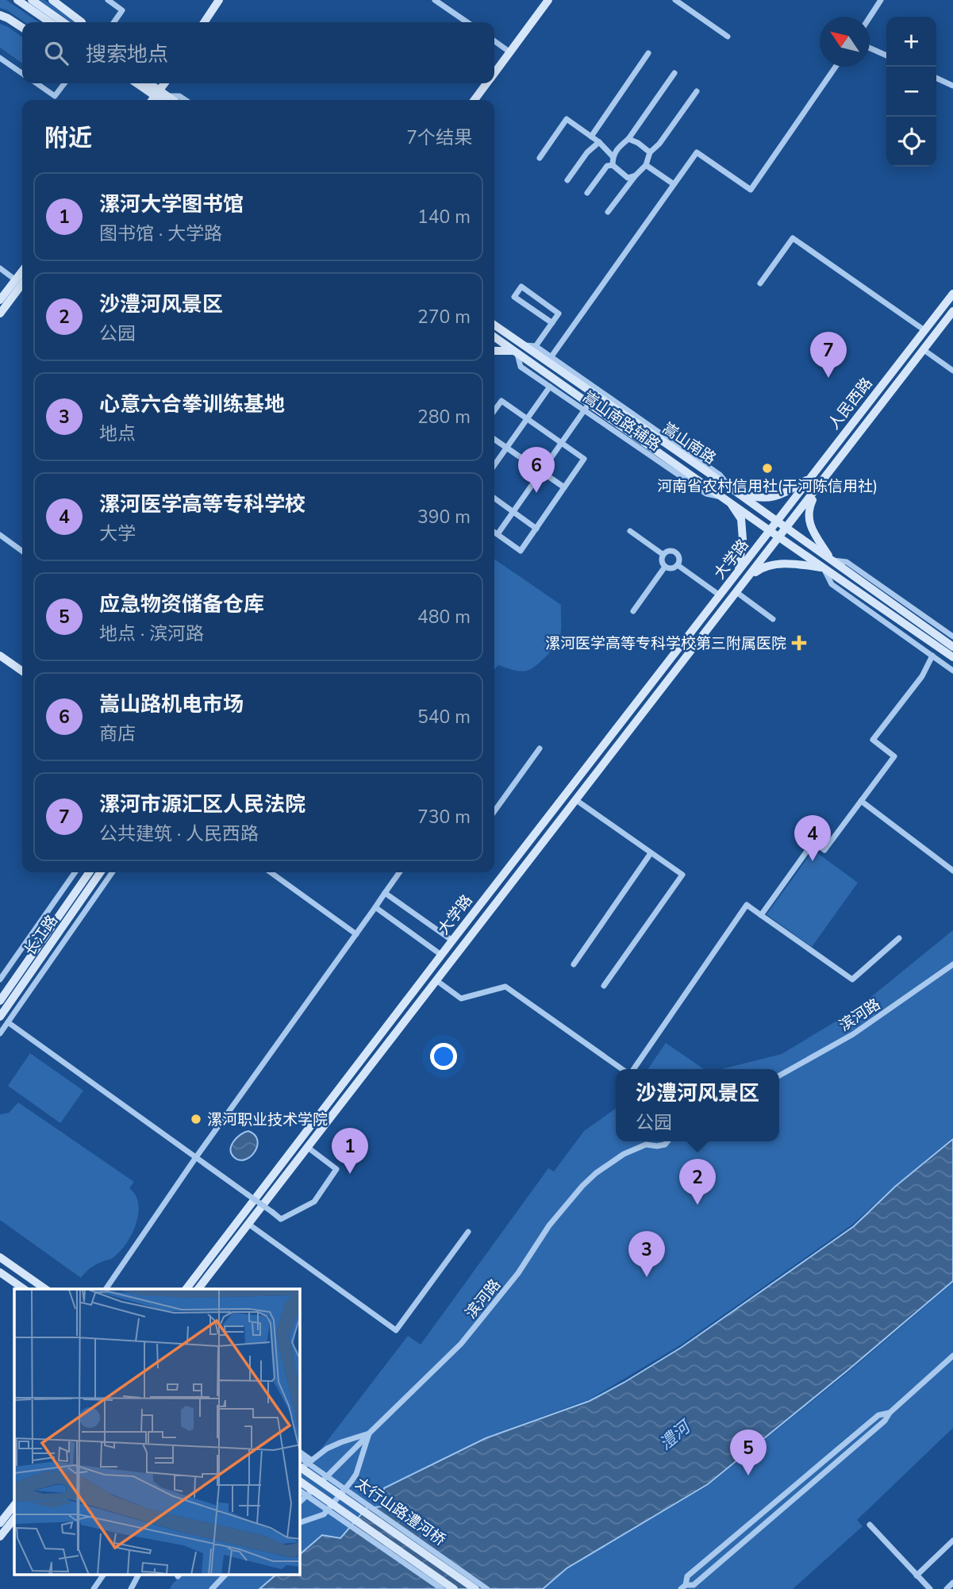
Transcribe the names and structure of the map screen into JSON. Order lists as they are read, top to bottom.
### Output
{
  "streets": {
    "main road": [
      "人民西路",
      "嵩山南路",
      "大学路",
      "长江路",
      "太行山路澧河桥"
    ],
    "street": ["嵩山南路辅路", "滨河路"]
  },
  "crossings": [
    ["人民西路", "嵩山南路"],
    ["人民西路", "大学路"],
    ["嵩山南路辅路", "嵩山南路"],
    ["嵩山南路", "大学路"],
    ["滨河路", "太行山路澧河桥"]
  ],
  "water": ["澧河"],
  "places": {
    "other": ["河南省农村信用社(干河陈信用社)", "漯河职业技术学院"],
    "health": ["漯河医学高等专科学校第三附属医院"]
  },
  "north": "top left",
  "page": {
    "map_buttons": ["+", "−"],
    "search": "搜索地点",
    "heading": ["附近", "7个结果"],
    "list": [
      {
        "mark": "1",
        "name": "漯河大学图书馆",
        "note": "图书馆 · 大学路",
        "value": "140 m"
      },
      {
        "mark": "2",
        "name": "沙澧河风景区",
        "note": "公园",
        "value": "270 m"
      },
      {
        "mark": "3",
        "name": "心意六合拳训练基地",
        "note": "地点",
        "value": "280 m"
      },
      {
        "mark": "4",
        "name": "漯河医学高等专科学校",
        "note": "大学",
        "value": "390 m"
      },
      {
        "mark": "5",
        "name": "应急物资储备仓库",
        "note": "地点 · 滨河路",
        "value": "480 m"
      },
      {
        "mark": "6",
        "name": "嵩山路机电市场",
        "note": "商店",
        "value": "540 m"
      },
      {
        "mark": "7",
        "name": "漯河市源汇区人民法院",
        "note": "公共建筑 · 人民西路",
        "value": "730 m"
      }
    ],
    "pins": [
      "7",
      "6",
      "4",
      "1",
      "2",
      "3",
      "5"
    ],
    "popup": ["沙澧河风景区", "公园"]
  }
}
